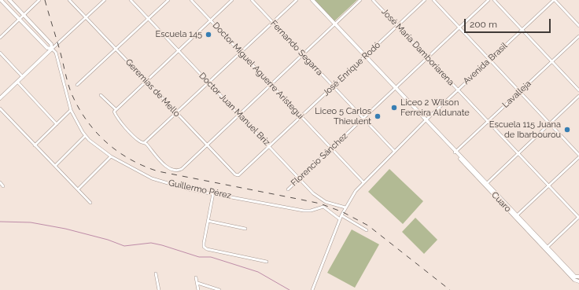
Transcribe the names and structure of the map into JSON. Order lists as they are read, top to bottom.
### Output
{
  "streets": {
    "street": [
      "José María Damboriarena",
      "Fernando Segarra",
      "Avenida Brasil",
      "José Enrique Rodó",
      "Doctor Miguel Aguerre Aristegui",
      "Geremias de Mello",
      "Lavalleja",
      "Doctor Juan Manuel Briz",
      "Florencio Sánchez",
      "Guillermo Pérez",
      "Cuaro"
    ]
  },
  "crossings": [
    ["José María Damboriarena", "Avenida Brasil"],
    ["José María Damboriarena", "José Enrique Rodó"],
    ["José María Damboriarena", "Lavalleja"],
    ["José María Damboriarena", "Florencio Sánchez"],
    ["Fernando Segarra", "Avenida Brasil"],
    ["Fernando Segarra", "José Enrique Rodó"],
    ["Fernando Segarra", "Florencio Sánchez"],
    ["Avenida Brasil", "Doctor Miguel Aguerre Aristegui"],
    ["Avenida Brasil", "Doctor Juan Manuel Briz"],
    ["Avenida Brasil", "Guillermo Pérez"],
    ["Avenida Brasil", "Cuaro"],
    ["José Enrique Rodó", "Doctor Miguel Aguerre Aristegui"],
    ["José Enrique Rodó", "Geremias de Mello"],
    ["José Enrique Rodó", "Doctor Juan Manuel Briz"],
    ["José Enrique Rodó", "Cuaro"],
    ["Doctor Miguel Aguerre Aristegui", "Florencio Sánchez"],
    ["Lavalleja", "Cuaro"],
    ["Doctor Juan Manuel Briz", "Florencio Sánchez"],
    ["Florencio Sánchez", "Cuaro"]
  ],
  "places": [
    "Escuela 145",
    "Liceo 2 Wilson Ferreira Aldunate",
    "Liceo 5 Carlos Thieulent",
    "Escuela 115 Juana de Ibarbourou"
  ],
  "scale_bar": "200 m"
}
